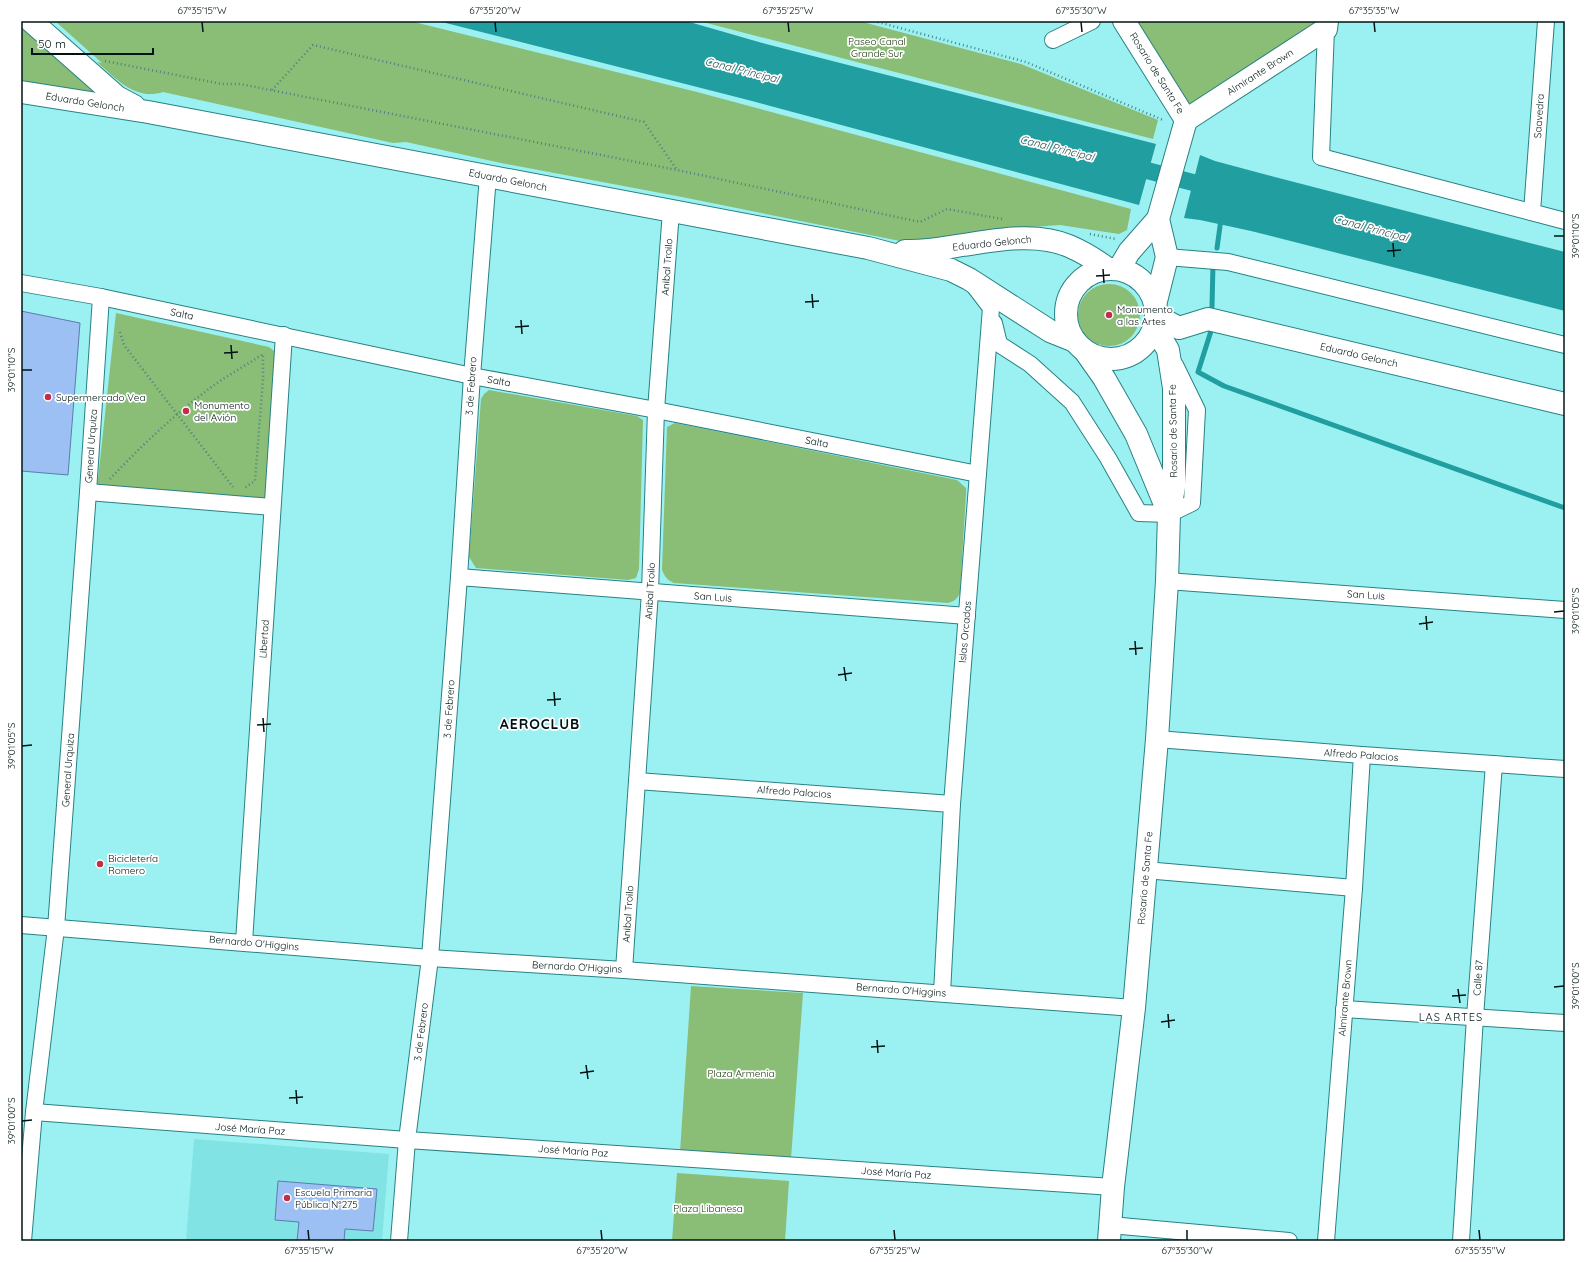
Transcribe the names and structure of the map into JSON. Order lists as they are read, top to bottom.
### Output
{
  "streets": {
    "main road": ["Almirante Brown", "Rosario de Santa Fe", "Eduardo Gelonch"],
    "street": [
      "Saavedra",
      "Anibal Troilo",
      "Salta",
      "3 de Febrero",
      "General Urquiza",
      "San Luis",
      "Islas Orcadas",
      "Libertad",
      "Alfredo Palacios",
      "Bernardo O'Higgins",
      "Calle 87",
      "José María Paz"
    ]
  },
  "crossings": [
    ["Almirante Brown", "Rosario de Santa Fe"],
    ["Almirante Brown", "Alfredo Palacios"],
    ["Rosario de Santa Fe", "Eduardo Gelonch"],
    ["Rosario de Santa Fe", "San Luis"],
    ["Rosario de Santa Fe", "Alfredo Palacios"],
    ["Rosario de Santa Fe", "Bernardo O'Higgins"],
    ["Rosario de Santa Fe", "José María Paz"],
    ["Eduardo Gelonch", "Anibal Troilo"],
    ["Eduardo Gelonch", "3 de Febrero"],
    ["Anibal Troilo", "Salta"],
    ["Anibal Troilo", "San Luis"],
    ["Anibal Troilo", "Alfredo Palacios"],
    ["Anibal Troilo", "Bernardo O'Higgins"],
    ["Salta", "3 de Febrero"],
    ["Salta", "General Urquiza"],
    ["Salta", "Islas Orcadas"],
    ["Salta", "Libertad"],
    ["3 de Febrero", "San Luis"],
    ["3 de Febrero", "Bernardo O'Higgins"],
    ["3 de Febrero", "José María Paz"],
    ["General Urquiza", "Bernardo O'Higgins"],
    ["General Urquiza", "José María Paz"],
    ["San Luis", "Islas Orcadas"],
    ["Islas Orcadas", "Alfredo Palacios"],
    ["Islas Orcadas", "Bernardo O'Higgins"],
    ["Libertad", "Bernardo O'Higgins"],
    ["Alfredo Palacios", "Calle 87"]
  ],
  "districts": ["AEROCLUB", "LAS ARTES"],
  "water": ["Canal Principal"],
  "parks": ["Paseo Canal Grande Sur", "Plaza Armenia", "Plaza Libanesa"],
  "places": [
    "Monumento a las Artes",
    "Supermercado Vea",
    "Monumento del Avión",
    "Bicicletería Romero",
    "Escuela Primaria Pública N°275"
  ],
  "scale_bar": "50 m",
  "coordinates": [
    "67°35'15\"W",
    "67°35'20\"W",
    "67°35'25\"W",
    "67°35'30\"W",
    "67°35'35\"W",
    "39°01'10\"S",
    "39°01'05\"S",
    "39°01'00\"S"
  ]
}
